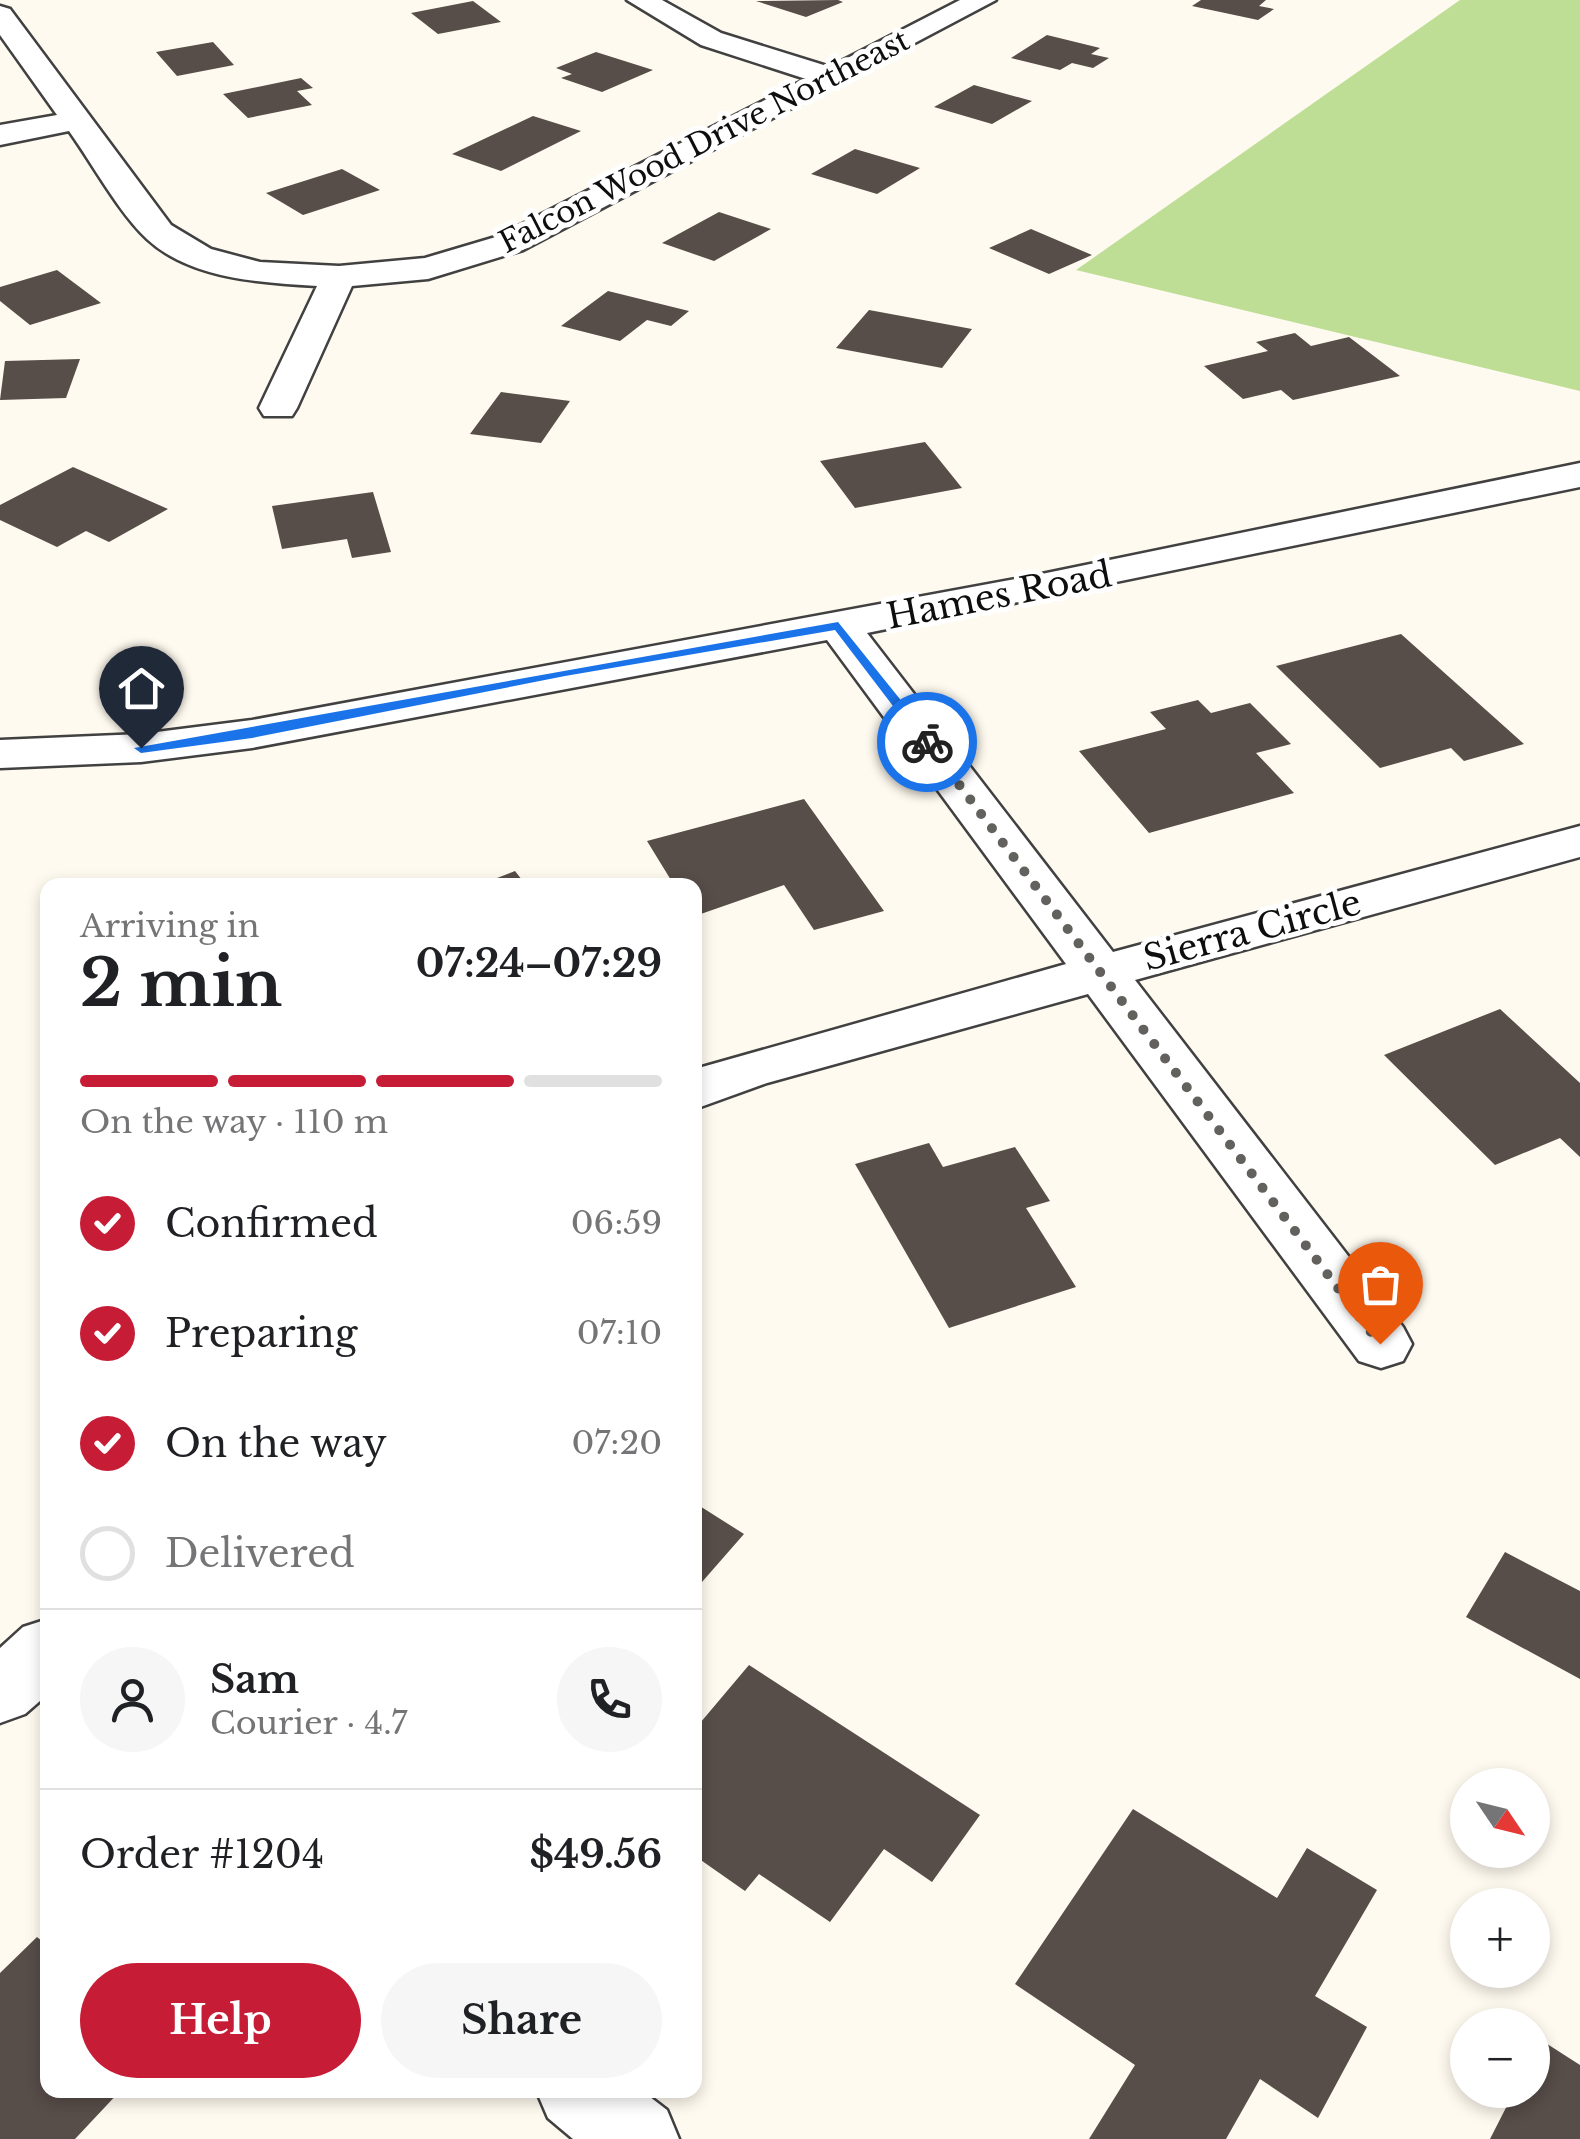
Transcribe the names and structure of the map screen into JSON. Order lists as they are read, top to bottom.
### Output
{
  "streets": {
    "street": ["Falcon Wood Drive Northeast", "Hames Road", "Sierra Circle"]
  },
  "north": "bottom right",
  "page": {
    "heading": ["2 min", "Arriving in", "07:24–07:29"],
    "panel": [
      "Sam",
      "Courier · 4.7",
      "Order #1204",
      "$49.56"
    ],
    "bar": "On the way · 110 m",
    "list": [
      ["Confirmed", "06:59"],
      ["Preparing", "07:10"],
      ["On the way", "07:20"],
      "Delivered"
    ],
    "map_buttons": ["+", "−"],
    "buttons": ["Help", "Share"]
  }
}
